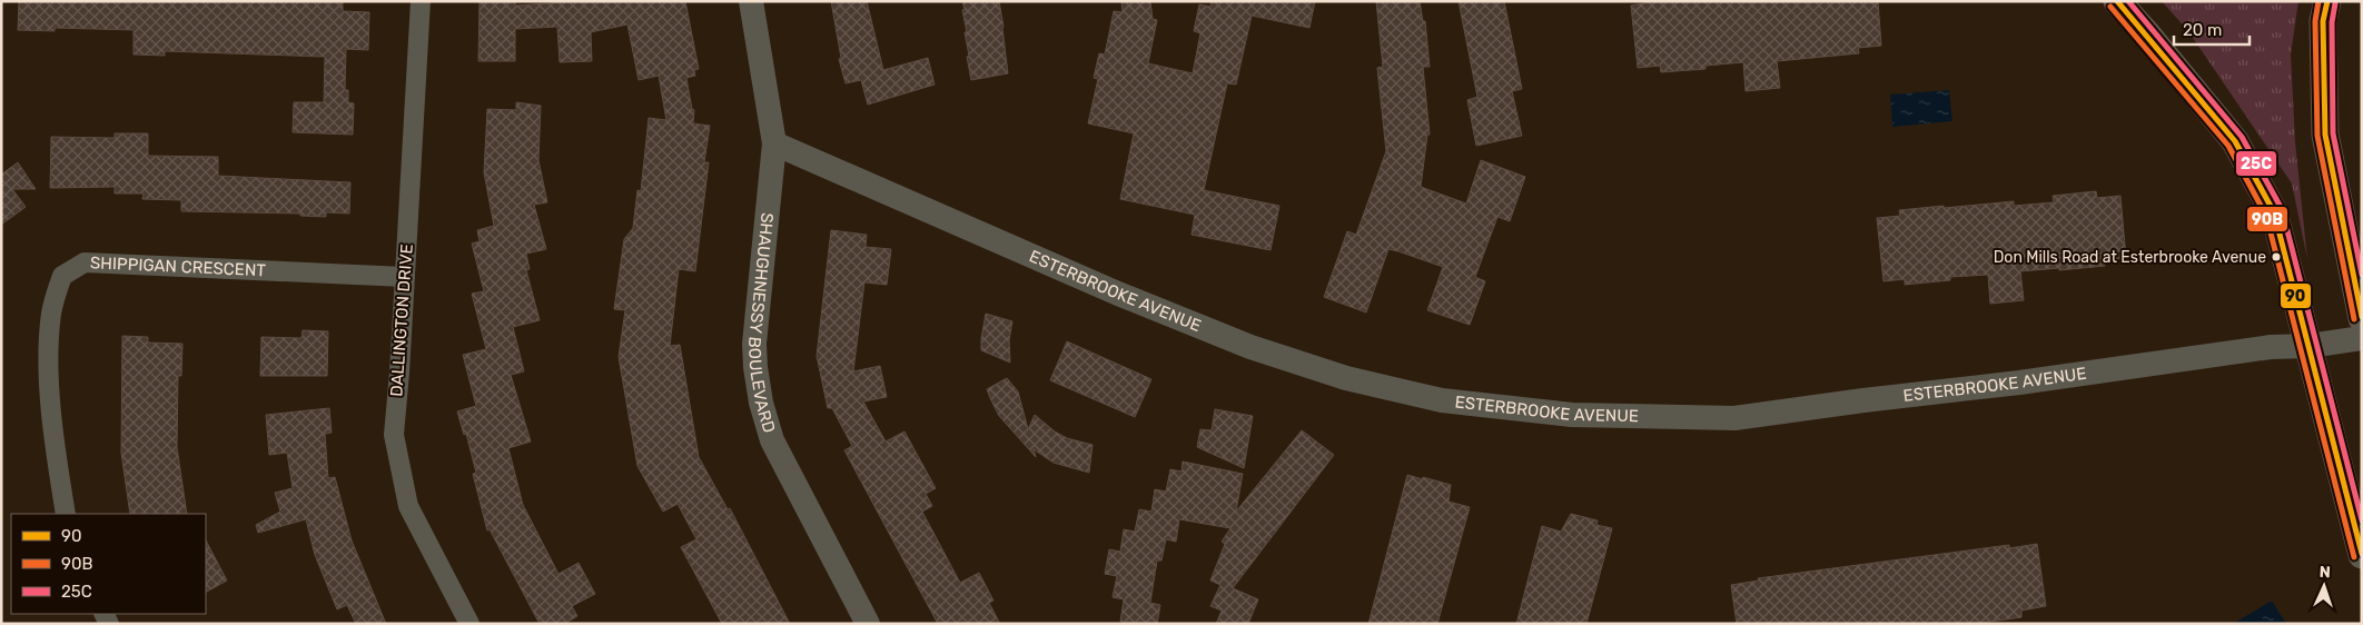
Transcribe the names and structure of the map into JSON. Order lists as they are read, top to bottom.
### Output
{
  "streets": {
    "street": [
      "SHIPPIGAN CRESCENT",
      "ESTERBROOKE AVENUE",
      "DALLINGTON DRIVE",
      "SHAUGHNESSY BOULEVARD"
    ]
  },
  "crossings": [
    ["SHIPPIGAN CRESCENT", "DALLINGTON DRIVE"],
    ["ESTERBROOKE AVENUE", "SHAUGHNESSY BOULEVARD"]
  ],
  "places": ["Don Mills Road at Esterbrooke Avenue"],
  "lines": ["transit line 90", "transit line 90B", "transit line 25C"],
  "legend": ["90", "90B", "25C"],
  "scale_bar": "20 m",
  "north": "top"
}
